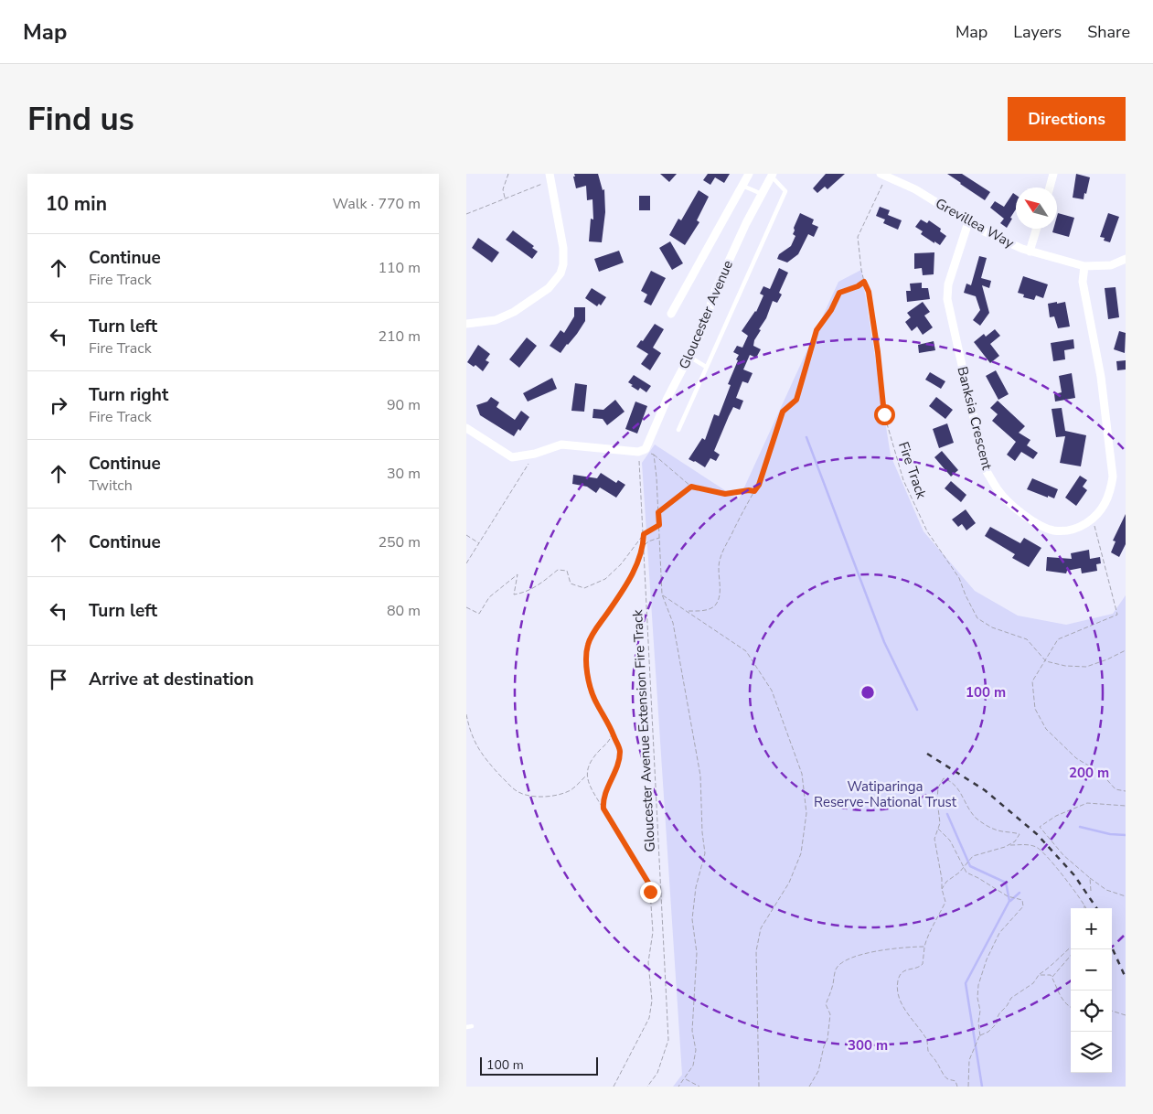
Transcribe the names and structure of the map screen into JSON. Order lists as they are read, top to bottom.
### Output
{
  "streets": {
    "street": ["Grevillea Way", "Gloucester Avenue", "Banksia Crescent"],
    "path": ["Fire Track", "Gloucester Avenue Extension Fire Track"]
  },
  "crossings": [
    ["Grevillea Way", "Banksia Crescent"],
    ["Grevillea Way", "Fire Track"],
    ["Gloucester Avenue", "Gloucester Avenue Extension Fire Track"]
  ],
  "parks": ["Watiparinga Reserve-National Trust"],
  "scale_bar": "100 m",
  "north": "top left",
  "page": {
    "header": "Map",
    "nav": ["Map", "Layers", "Share"],
    "buttons": "Directions",
    "title": "Find us",
    "heading": ["10 min", "Walk · 770 m"],
    "list": [
      ["Continue", "Fire Track", "110 m"],
      ["Turn left", "Fire Track", "210 m"],
      ["Turn right", "Fire Track", "90 m"],
      ["Continue", "Twitch", "30 m"],
      ["Continue", "250 m"],
      ["Turn left", "80 m"],
      "Arrive at destination"
    ],
    "map_buttons": ["+", "−"],
    "scale": "100 m"
  },
  "rings": ["100 m", "200 m", "300 m"]
}
